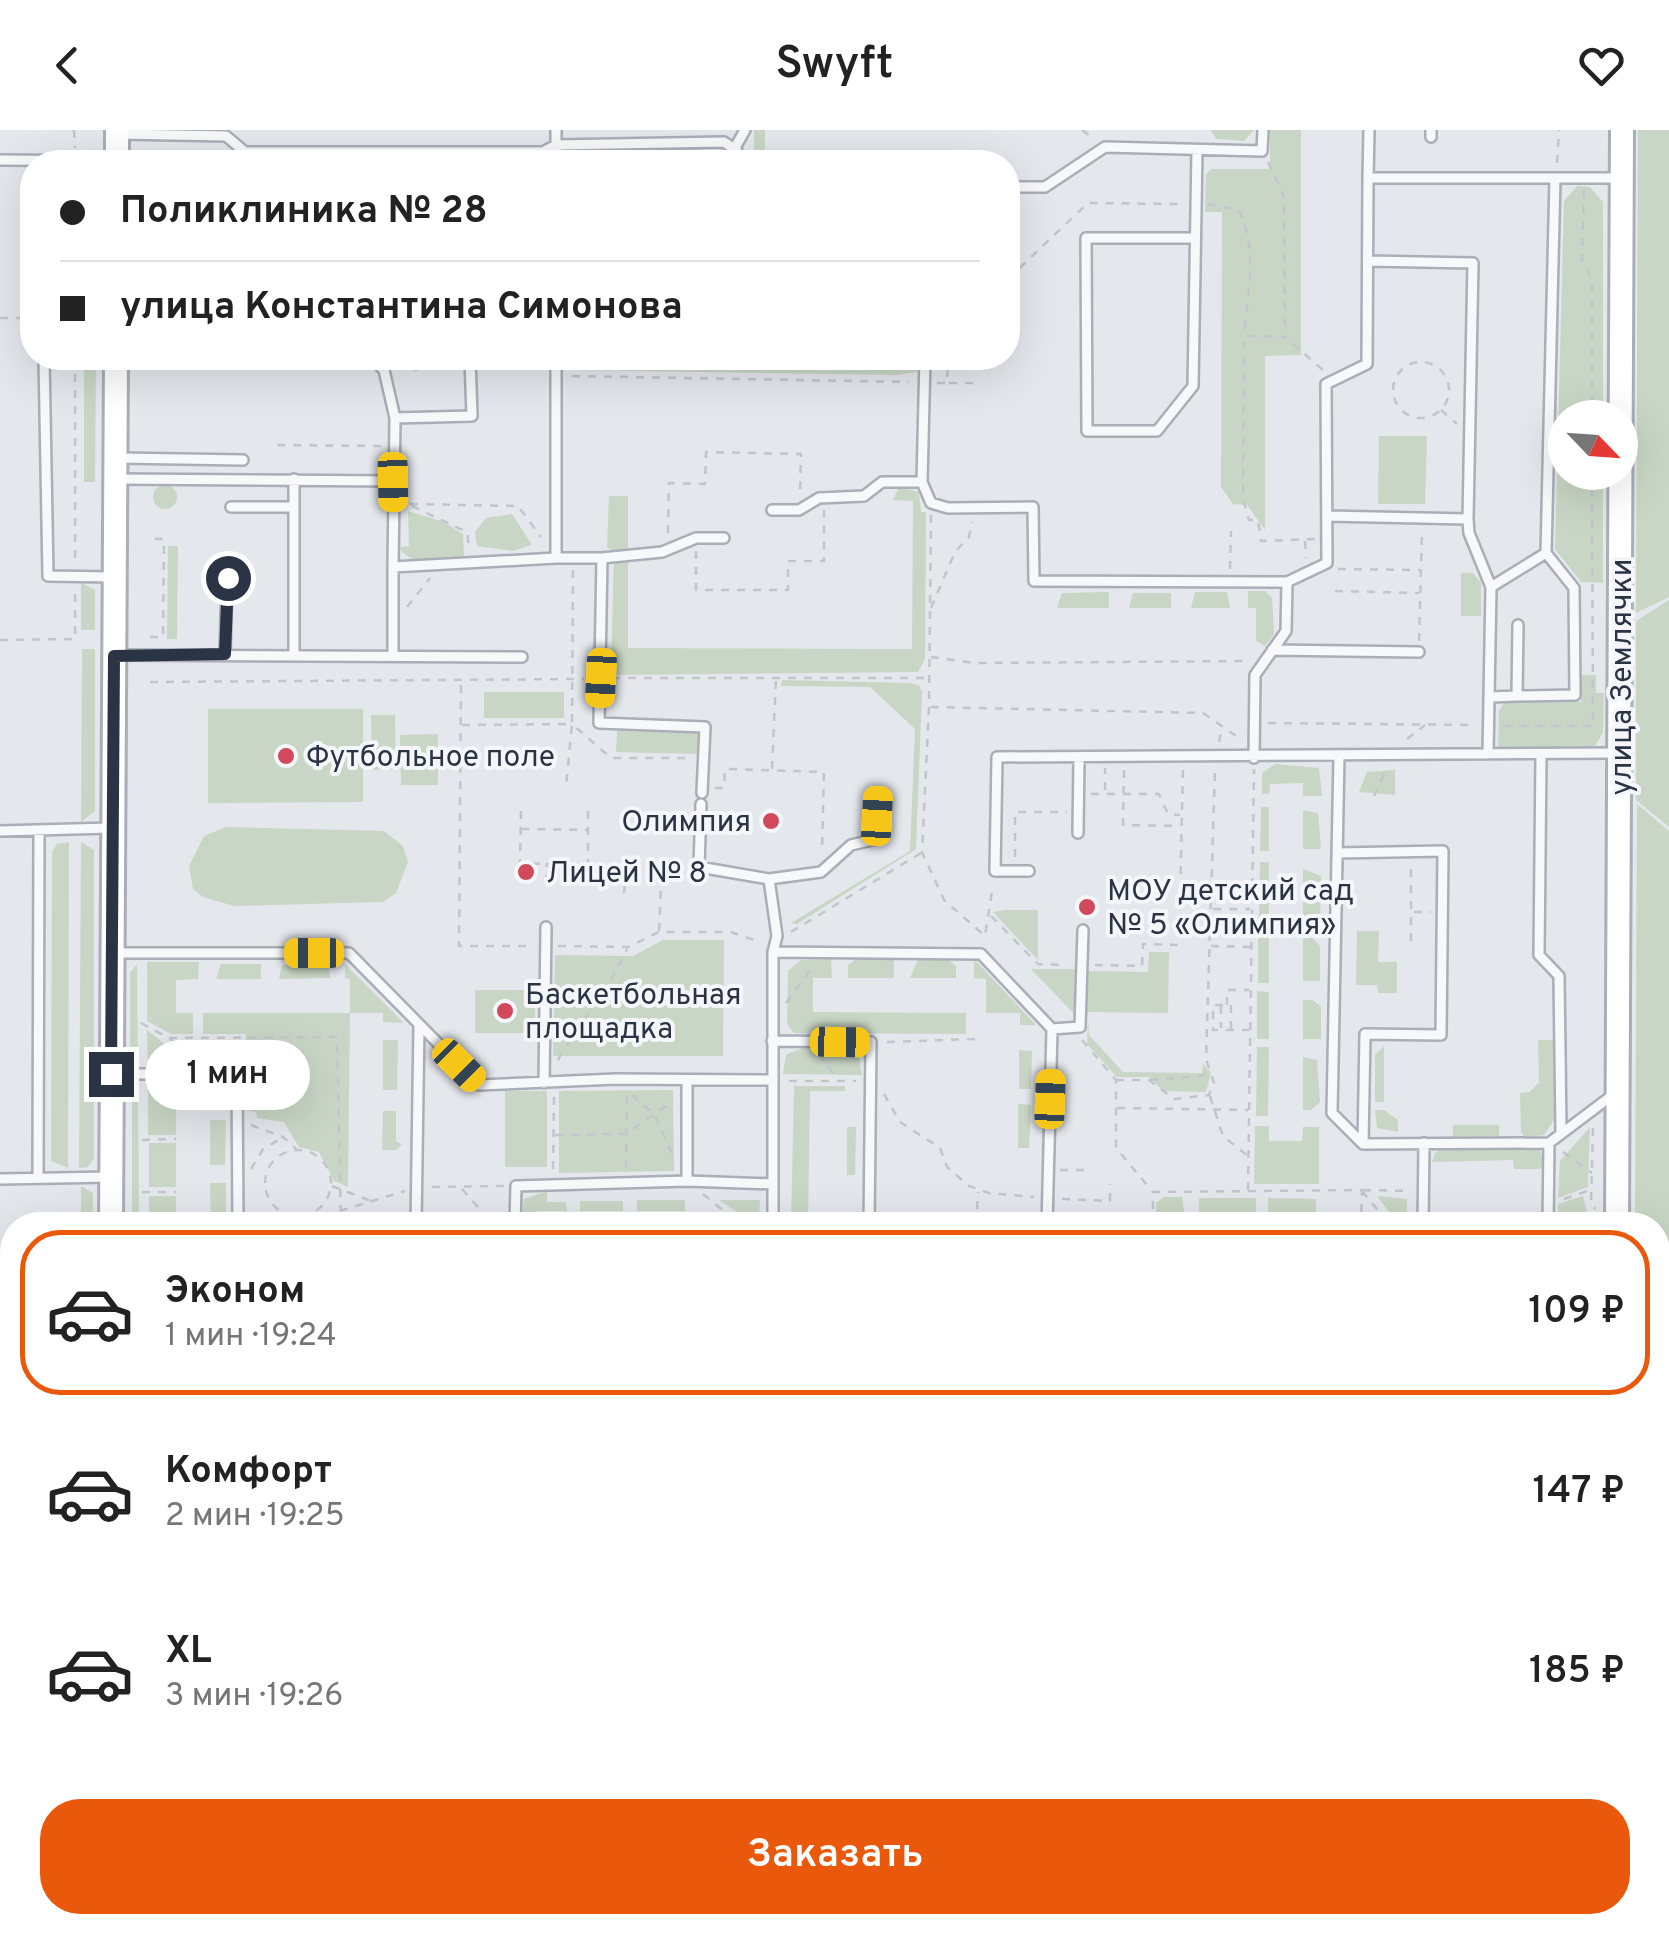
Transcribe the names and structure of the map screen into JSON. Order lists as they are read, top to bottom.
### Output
{
  "streets": {
    "main road": ["улица Землячки"]
  },
  "places": [
    "Футбольное поле",
    "Олимпия",
    "Лицей № 8",
    "МОУ детский сад № 5 «Олимпия»",
    "Баскетбольная площадка"
  ],
  "north": "bottom right",
  "page": {
    "header": "Swyft",
    "banner": ["Поликлиника № 28", "улица Константина Симонова"],
    "bubble": "1 мин",
    "list": [
      {
        "name": "Эконом",
        "note": "1 мин · 19:24",
        "value": "109 ₽"
      },
      {
        "name": "Комфорт",
        "note": "2 мин · 19:25",
        "value": "147 ₽"
      },
      {
        "name": "XL",
        "note": "3 мин · 19:26",
        "value": "185 ₽"
      }
    ],
    "buttons": "Заказать"
  }
}
